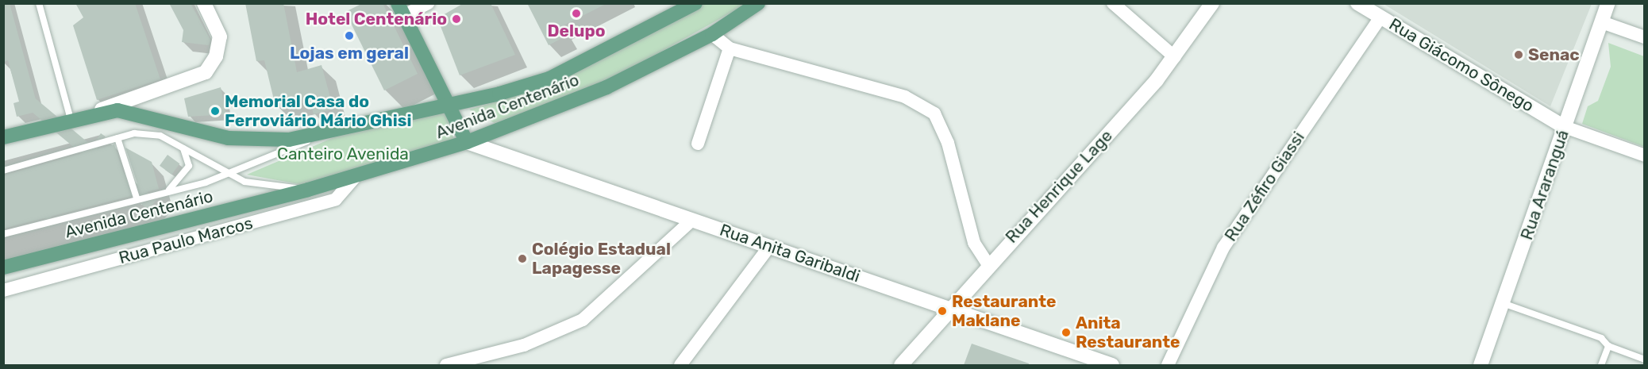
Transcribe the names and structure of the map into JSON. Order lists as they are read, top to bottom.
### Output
{
  "streets": {
    "main road": [
      "Rua Giácomo Sônego",
      "Avenida Centenário",
      "Rua Araranguá",
      "Rua Henrique Lage",
      "Rua Anita Garibaldi"
    ],
    "street": ["Rua Zéfiro Giassi", "Rua Paulo Marcos"]
  },
  "crossings": [
    ["Rua Giácomo Sônego", "Rua Araranguá"],
    ["Rua Giácomo Sônego", "Rua Zéfiro Giassi"],
    ["Avenida Centenário", "Rua Paulo Marcos"],
    ["Avenida Centenário", "Rua Anita Garibaldi"],
    ["Rua Henrique Lage", "Rua Anita Garibaldi"]
  ],
  "parks": ["Canteiro Avenida"],
  "places": [
    "Delupo",
    "Hotel Centenário",
    "Lojas em geral",
    "Senac",
    "Memorial Casa do Ferroviário Mário Ghisi",
    "Colégio Estadual Lapagesse",
    "Restaurante Maklane",
    "Anita Restaurante"
  ]
}
